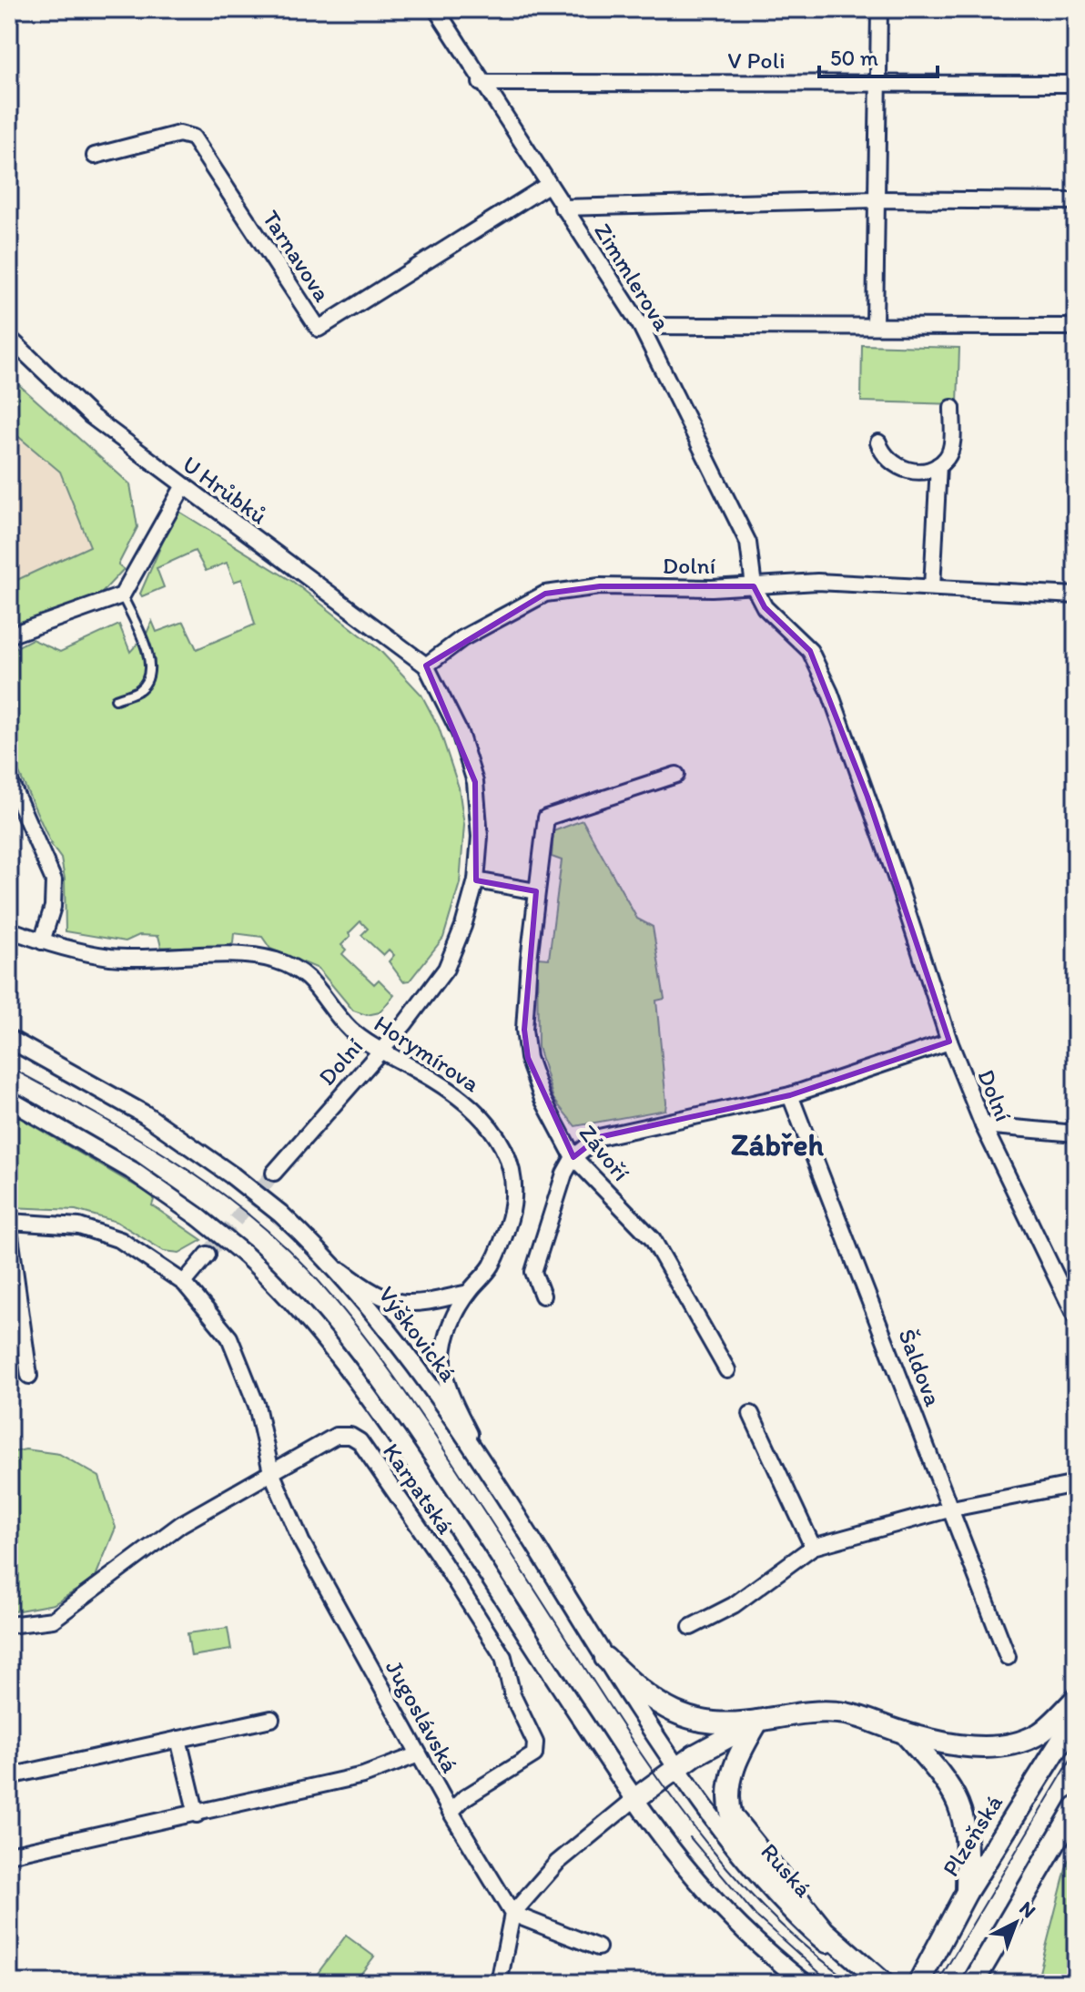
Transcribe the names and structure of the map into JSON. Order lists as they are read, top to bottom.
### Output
{
  "streets": {
    "main road": ["Plzeňská"],
    "street": [
      "V Poli",
      "Tarnavova",
      "Zimmlerova",
      "U Hrůbků",
      "Dolní",
      "Horymírova",
      "Závoří",
      "Výškovická",
      "Šaldova",
      "Karpatská",
      "Jugoslávská",
      "Ruská"
    ]
  },
  "crossings": [
    ["V Poli", "Zimmlerova"],
    ["Tarnavova", "Zimmlerova"],
    ["Zimmlerova", "Dolní"],
    ["U Hrůbků", "Dolní"],
    ["Dolní", "Horymírova"],
    ["Horymírova", "Výškovická"],
    ["Výškovická", "Ruská"],
    ["Karpatská", "Jugoslávská"]
  ],
  "districts": ["Zábřeh"],
  "scale_bar": "50 m",
  "north": "top right"
}
